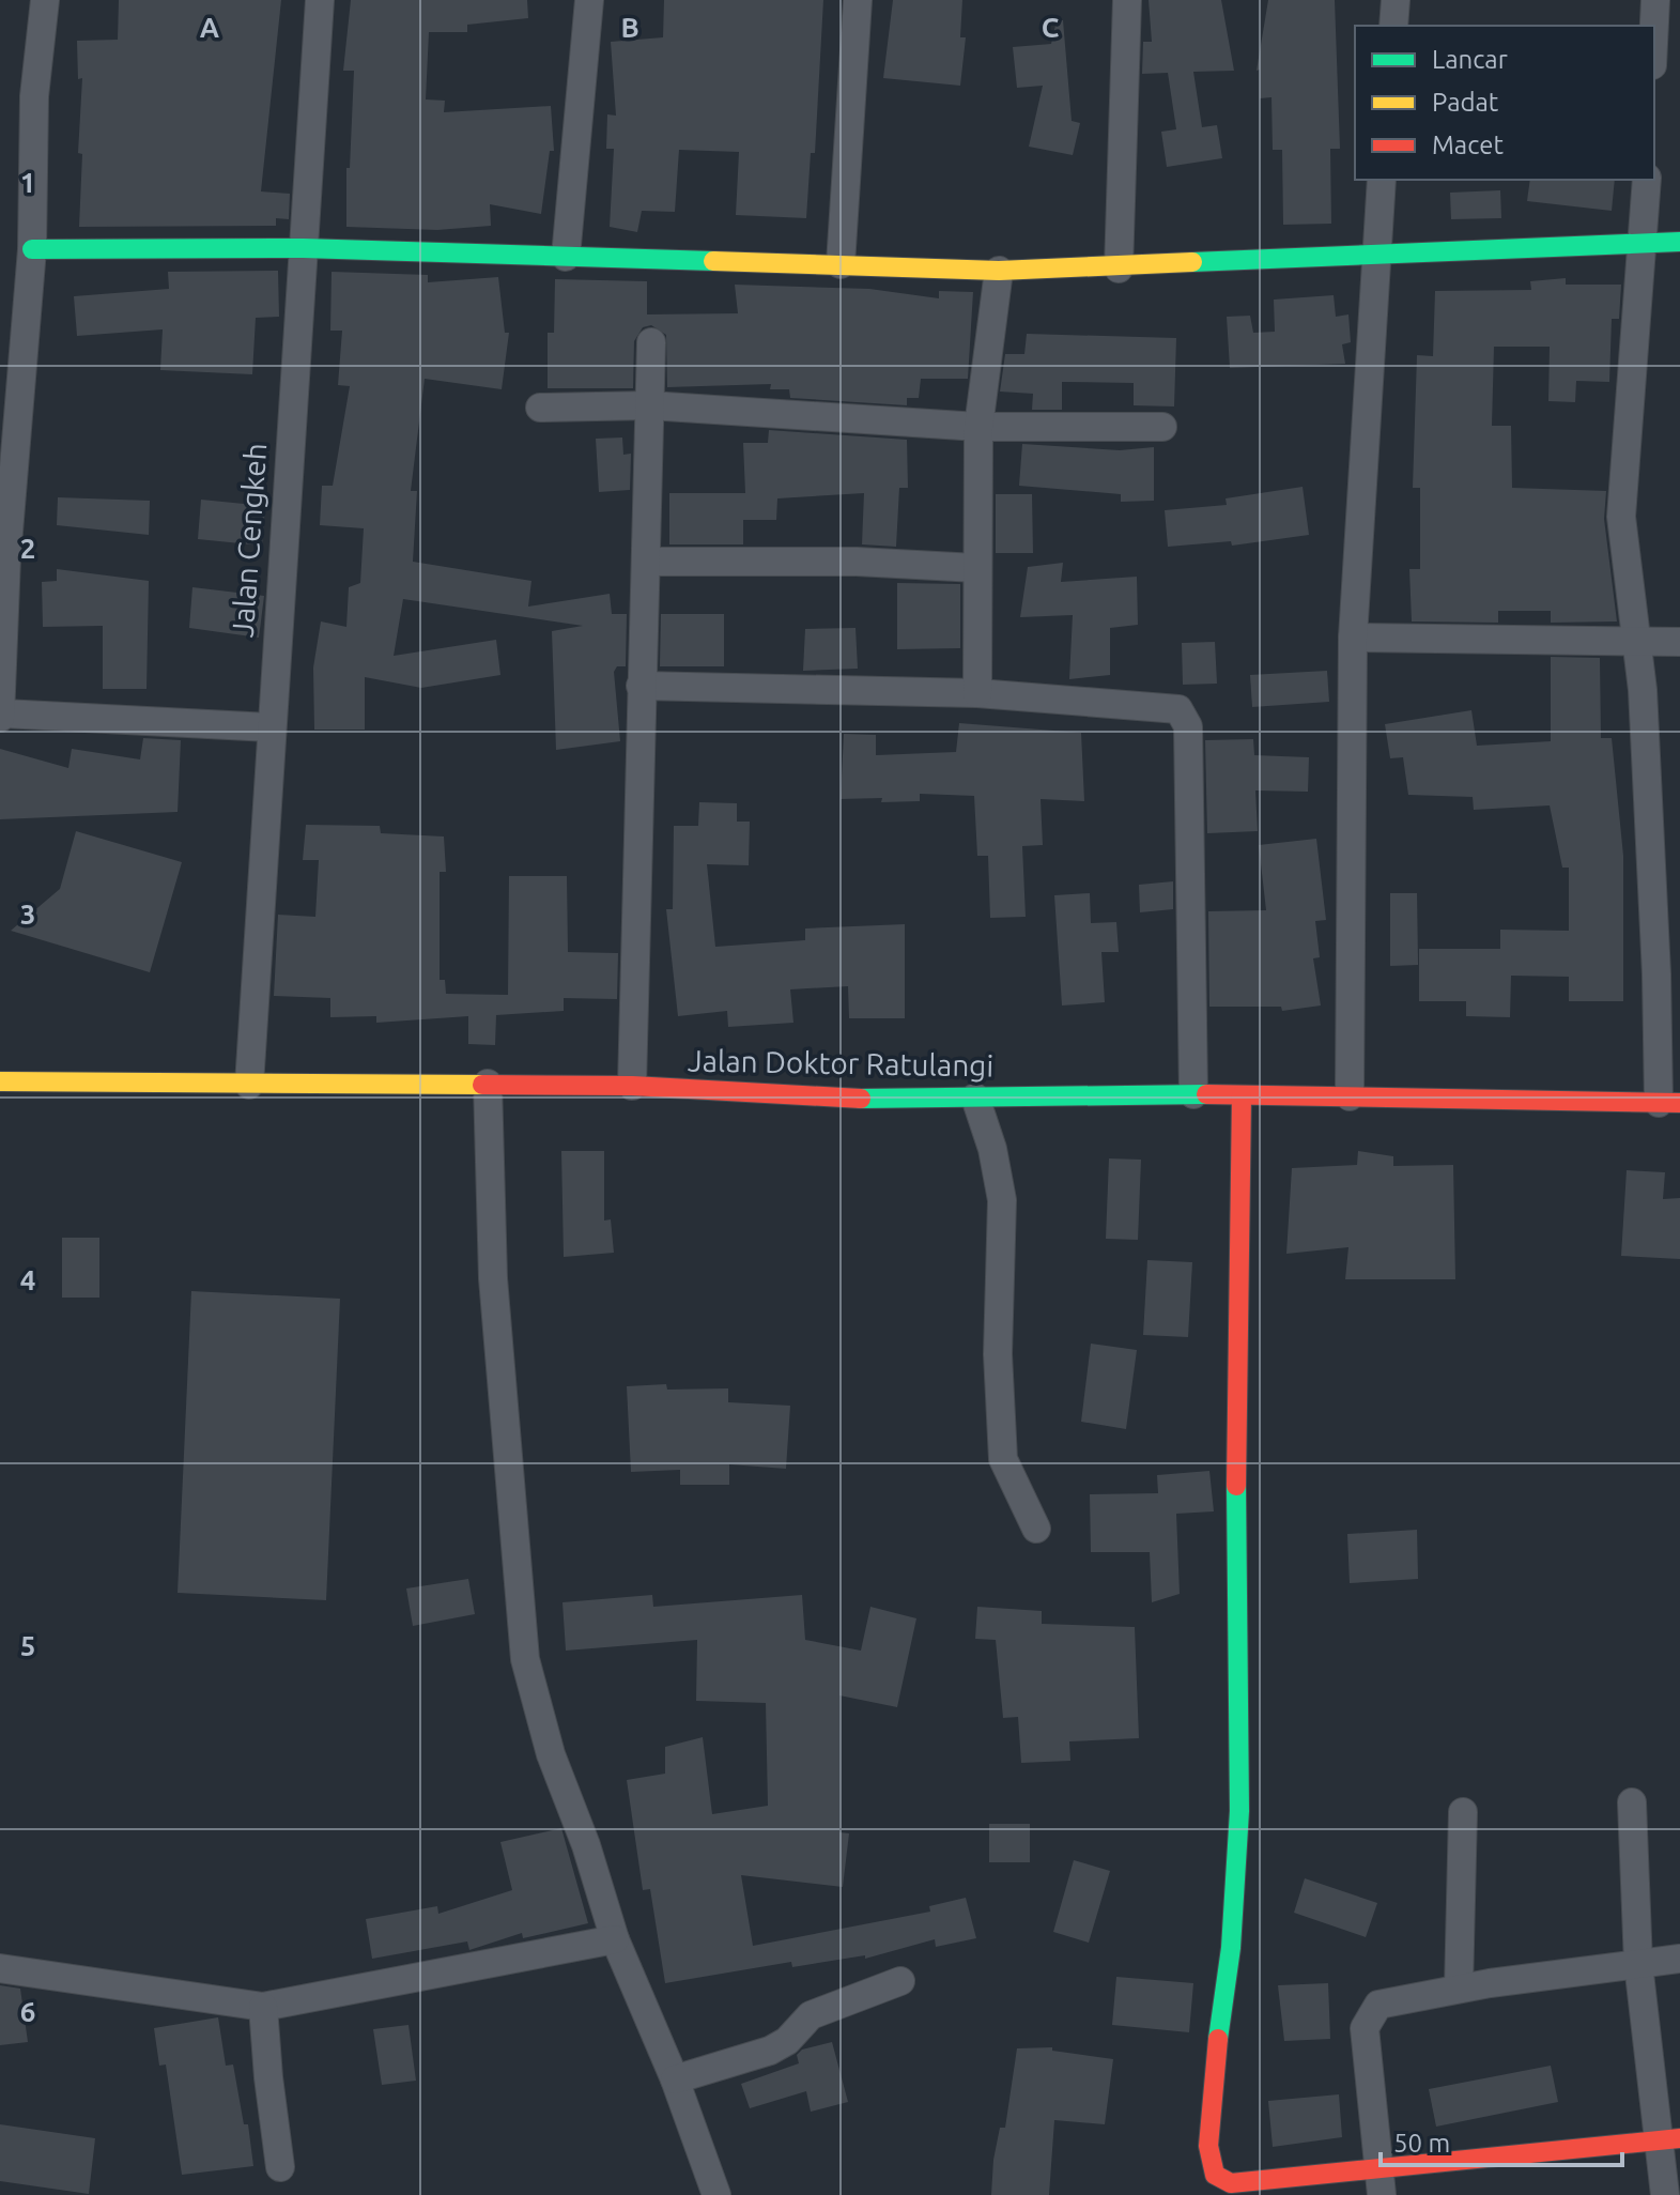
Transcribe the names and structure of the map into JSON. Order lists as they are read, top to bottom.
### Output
{
  "streets": {
    "main road": ["Jalan Doktor Ratulangi"],
    "street": ["Jalan Cengkeh"]
  },
  "crossings": [
    ["Jalan Cengkeh", "Jalan Doktor Ratulangi"]
  ],
  "legend": ["Lancar", "Padat", "Macet"],
  "scale_bar": "50 m",
  "grid": {
    "columns": ["A", "B", "C"],
    "rows": [
      "1",
      "2",
      "3",
      "4",
      "5",
      "6"
    ]
  }
}
